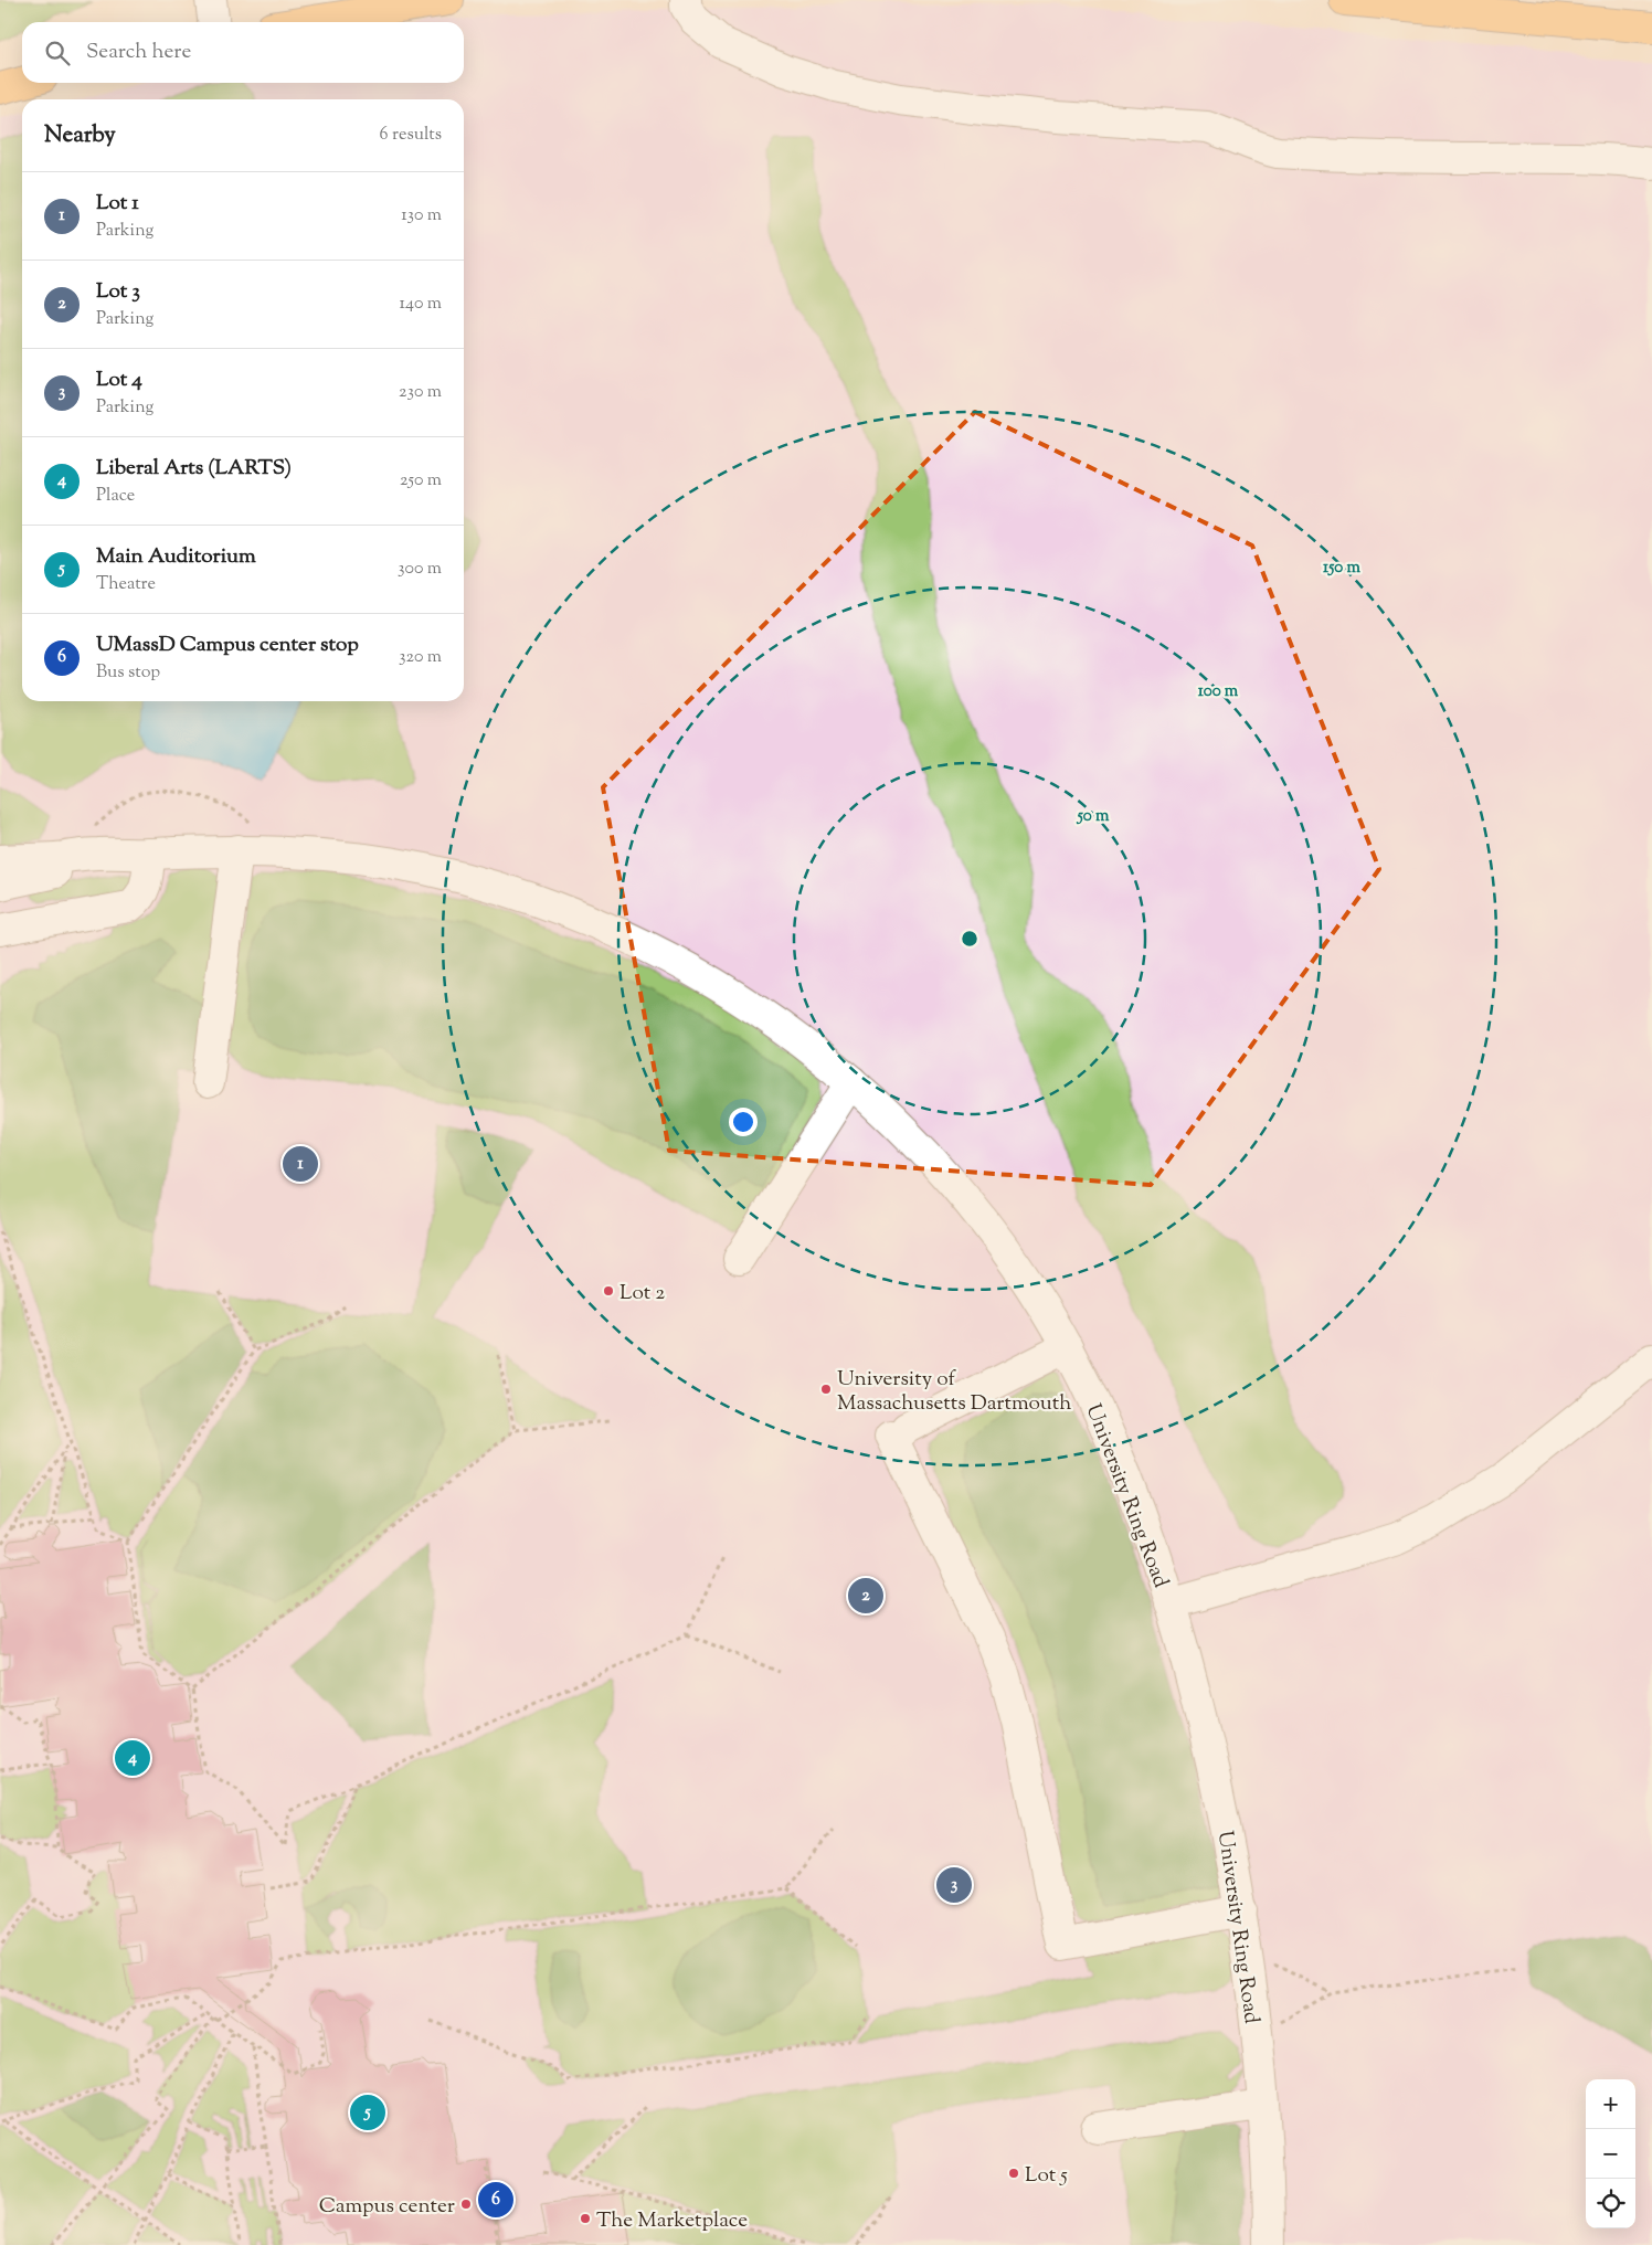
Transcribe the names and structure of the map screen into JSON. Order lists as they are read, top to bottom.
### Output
{
  "streets": {
    "street": ["University Ring Road"]
  },
  "places": [
    "Lot 2",
    "University of Massachusetts Dartmouth",
    "Lot 5",
    "Campus center",
    "The Marketplace"
  ],
  "page": {
    "search": "Search here",
    "heading": ["Nearby", "6 results"],
    "list": [
      {
        "mark": "1",
        "name": "Lot 1",
        "note": "Parking",
        "value": "130 m"
      },
      {
        "mark": "2",
        "name": "Lot 3",
        "note": "Parking",
        "value": "140 m"
      },
      {
        "mark": "3",
        "name": "Lot 4",
        "note": "Parking",
        "value": "230 m"
      },
      {
        "mark": "4",
        "name": "Liberal Arts (LARTS)",
        "note": "Place",
        "value": "250 m"
      },
      {
        "mark": "5",
        "name": "Main Auditorium",
        "note": "Theatre",
        "value": "300 m"
      },
      {
        "mark": "6",
        "name": "UMassD Campus center stop",
        "note": "Bus stop",
        "value": "320 m"
      }
    ],
    "pins": [
      "1",
      "2",
      "4",
      "3",
      "5",
      "6"
    ],
    "map_buttons": ["+", "−"]
  },
  "rings": ["150 m", "100 m", "50 m"]
}
